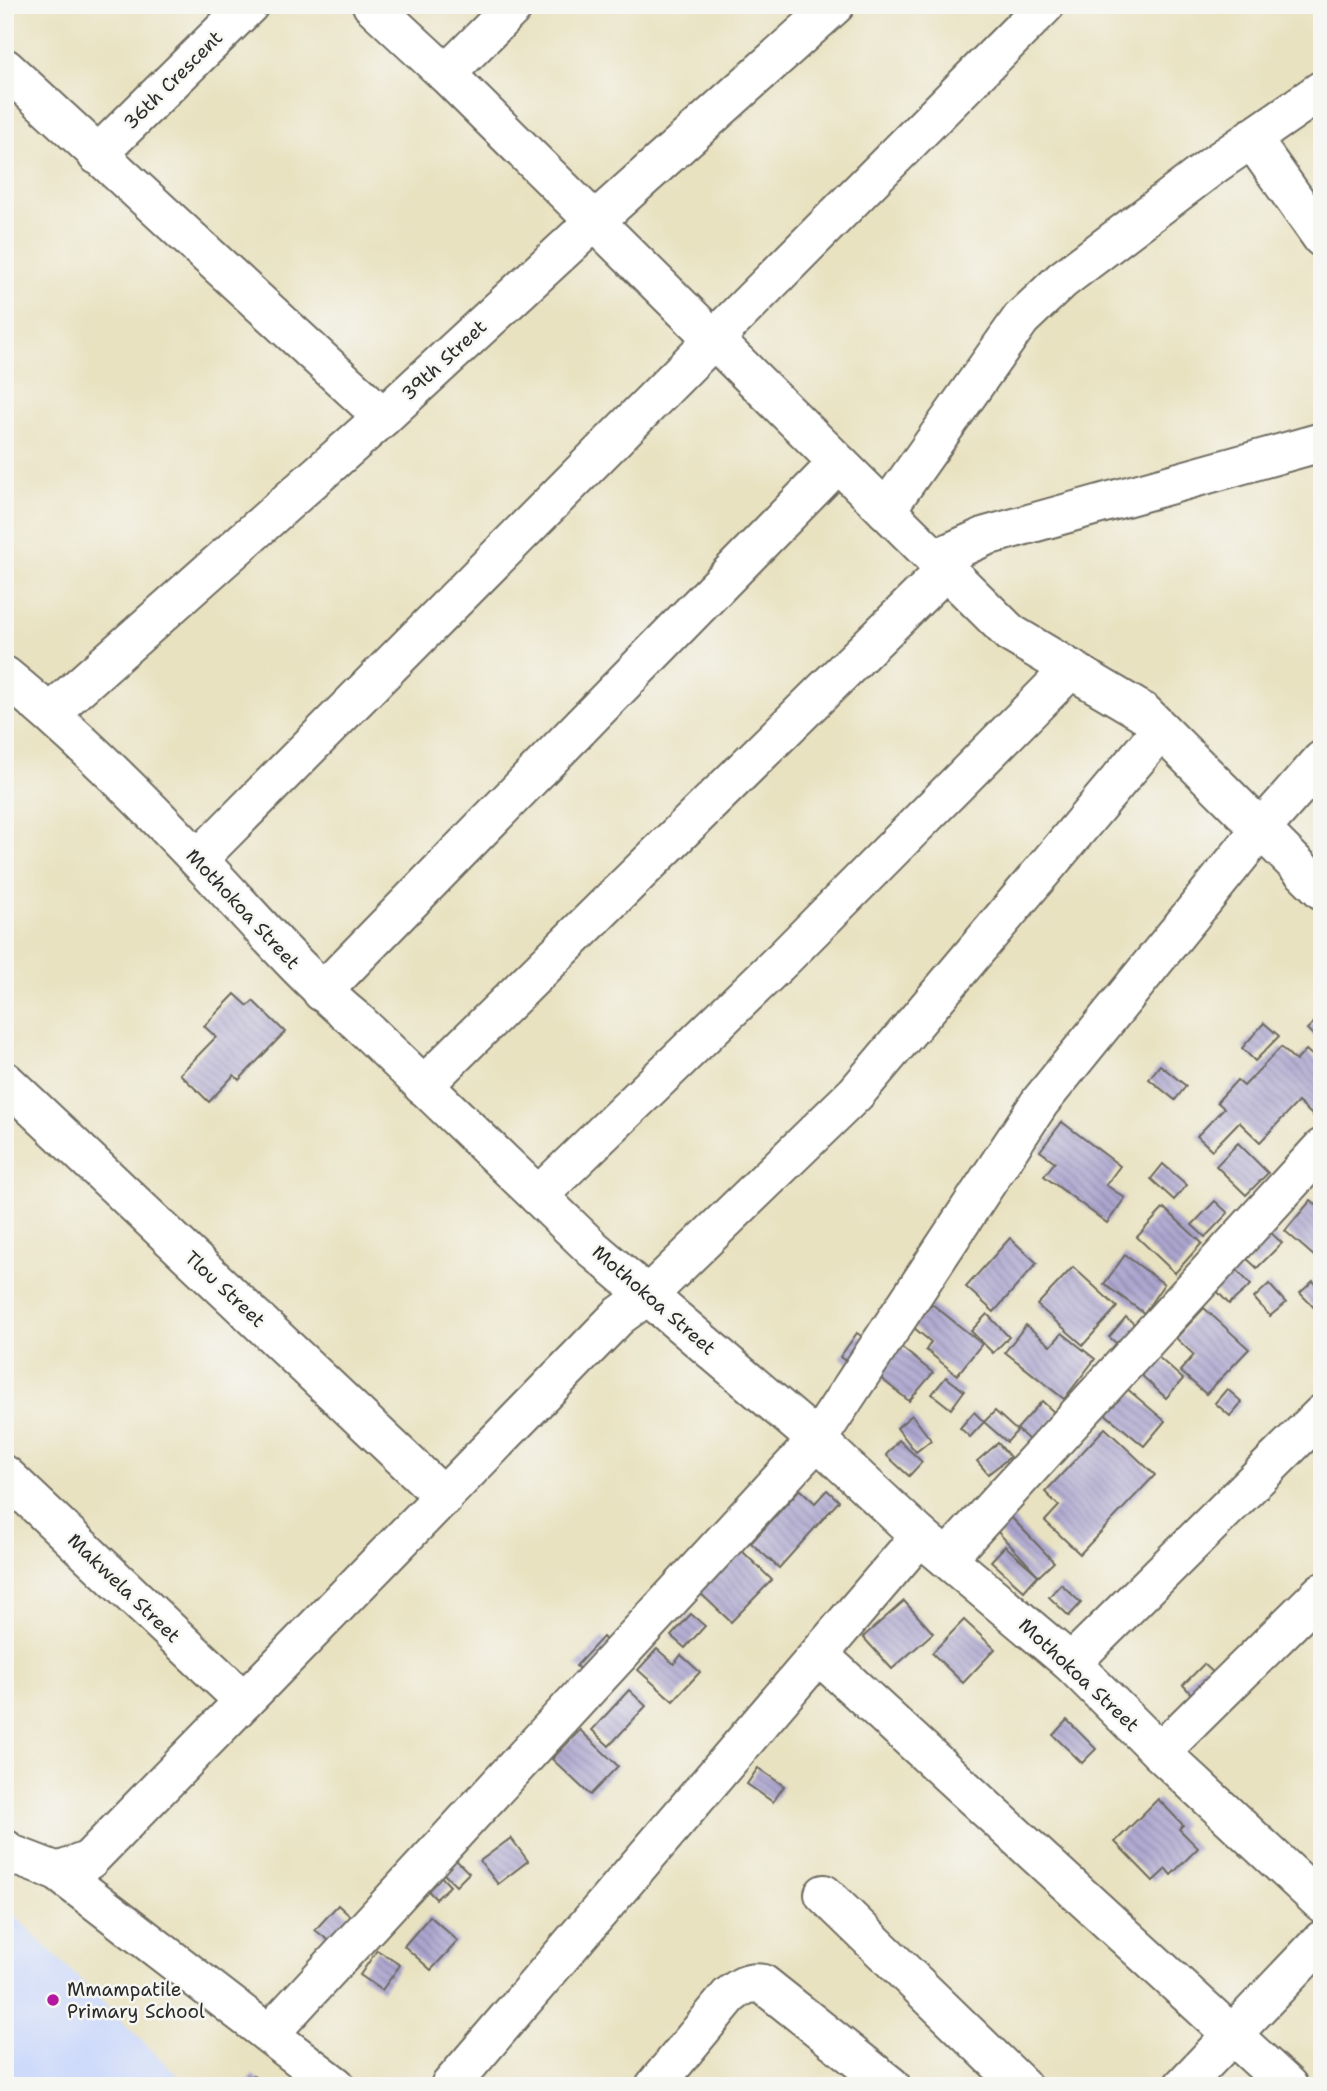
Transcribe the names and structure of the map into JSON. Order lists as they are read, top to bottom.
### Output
{
  "streets": {
    "street": [
      "36th Crescent",
      "39th Street",
      "Mothokoa Street",
      "Tlou Street",
      "Makwela Street"
    ]
  },
  "crossings": [
    ["39th Street", "Mothokoa Street"]
  ],
  "places": ["Mmampatile Primary School"]
}
